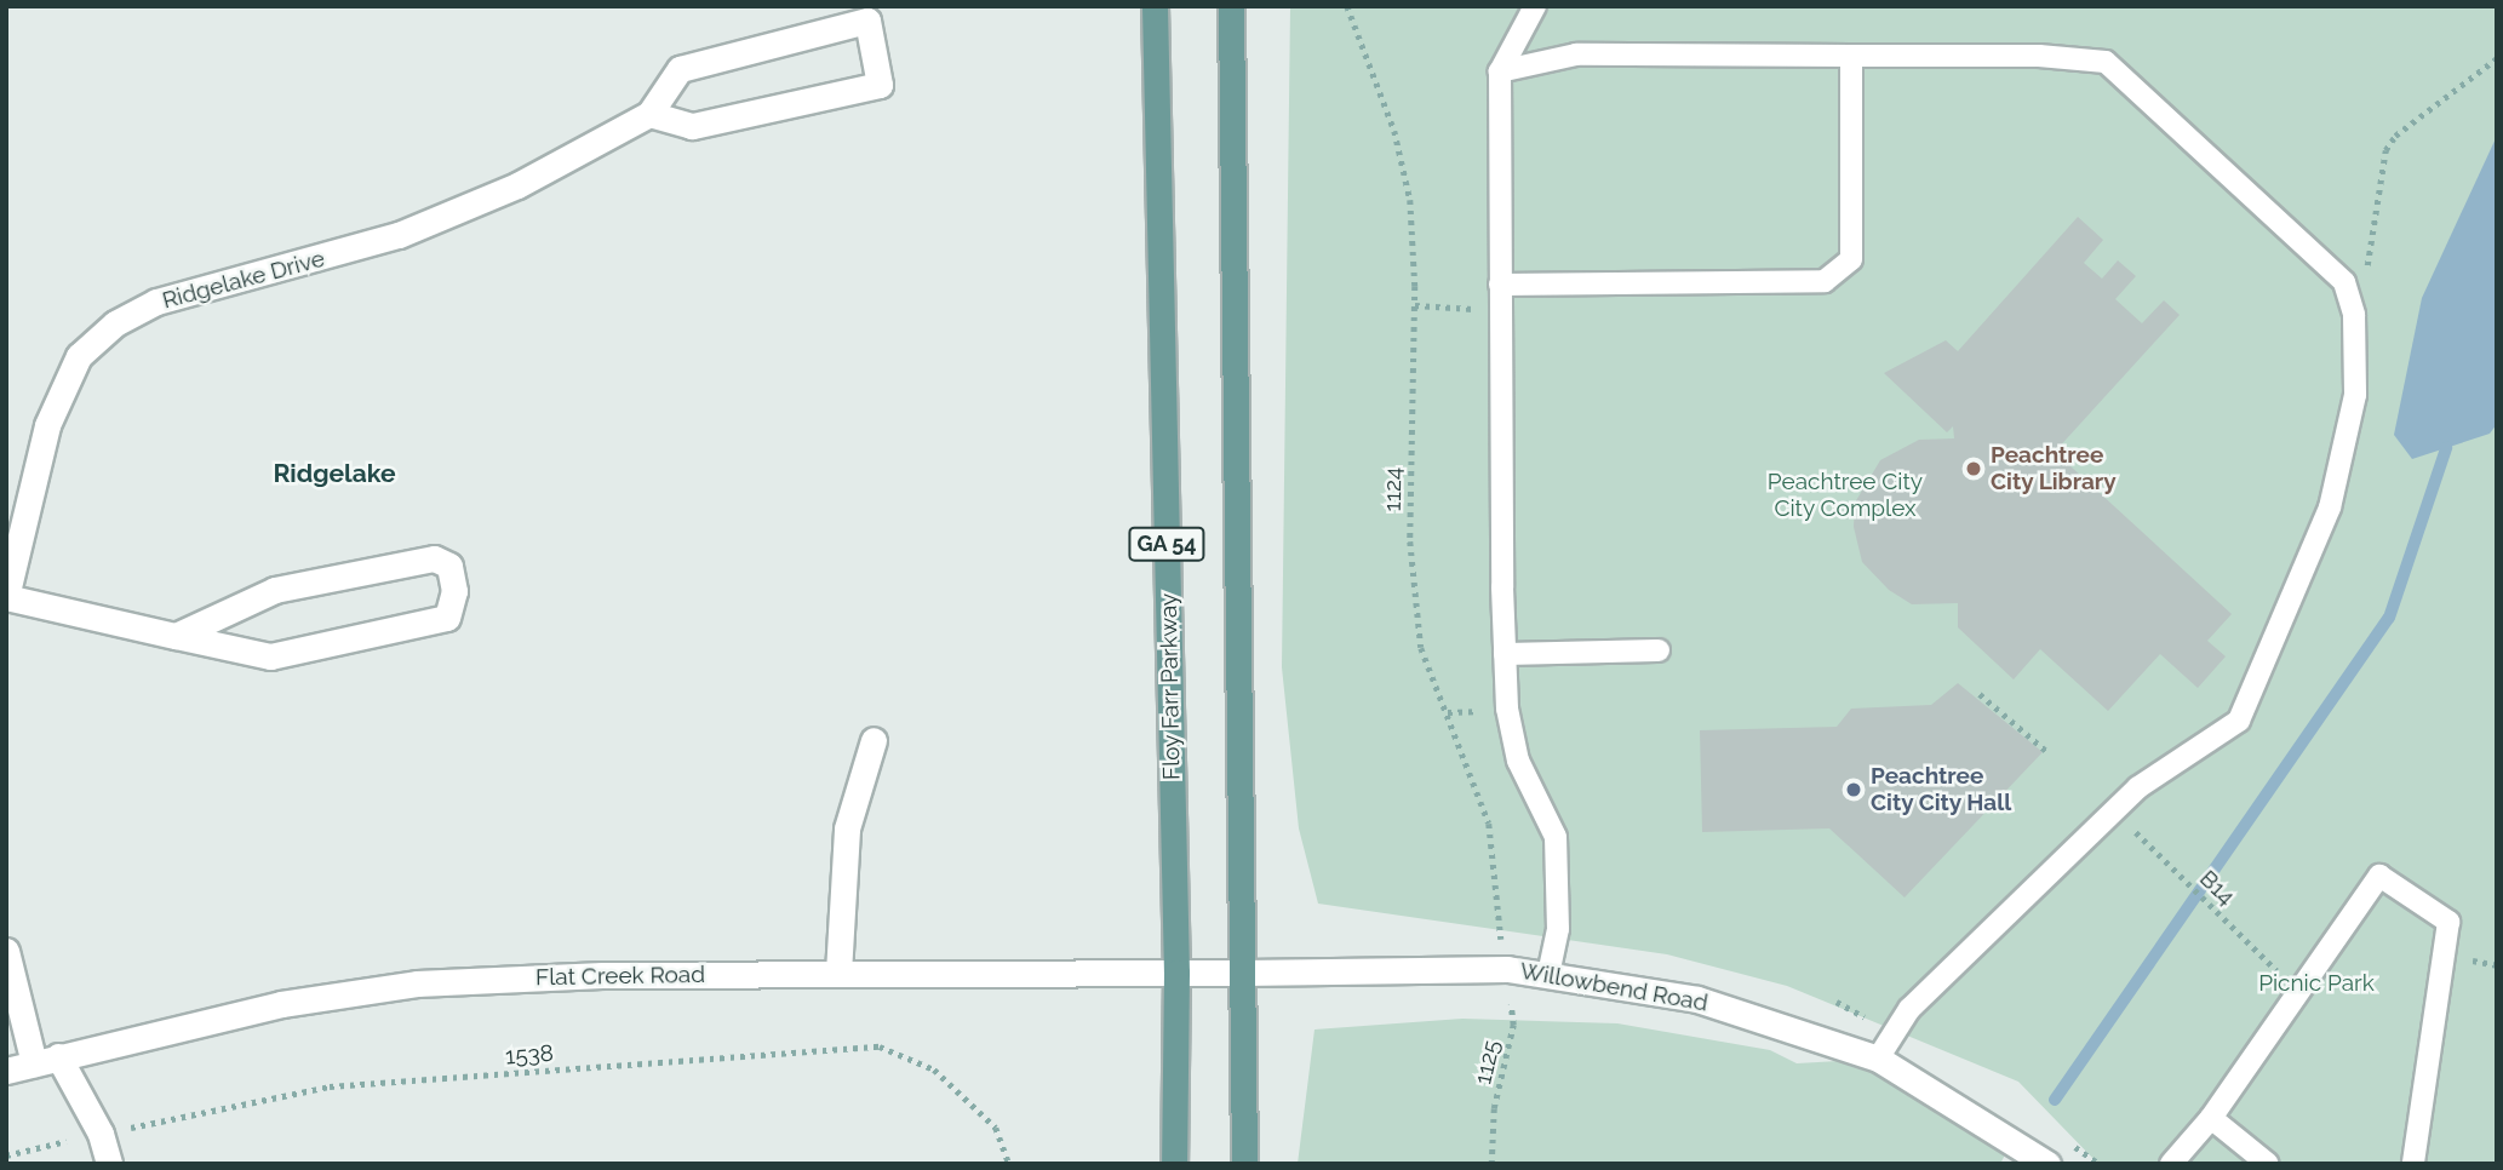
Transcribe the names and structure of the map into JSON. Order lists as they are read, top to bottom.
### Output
{
  "streets": {
    "main road": ["GA 54", "Floy Farr Parkway"],
    "street": ["Ridgelake Drive", "Flat Creek Road", "Willowbend Road"],
    "path": [
      "1124",
      "B14",
      "1538",
      "1125"
    ]
  },
  "crossings": [
    ["1124", "Willowbend Road"],
    ["1124", "1125"],
    ["GA 54", "Flat Creek Road"],
    ["GA 54", "Willowbend Road"],
    ["Floy Farr Parkway", "Flat Creek Road"],
    ["Flat Creek Road", "Willowbend Road"],
    ["Willowbend Road", "1125"]
  ],
  "districts": ["Ridgelake"],
  "parks": ["Peachtree City City Complex", "Picnic Park"],
  "places": ["Peachtree City Library", "Peachtree City City Hall"]
}
